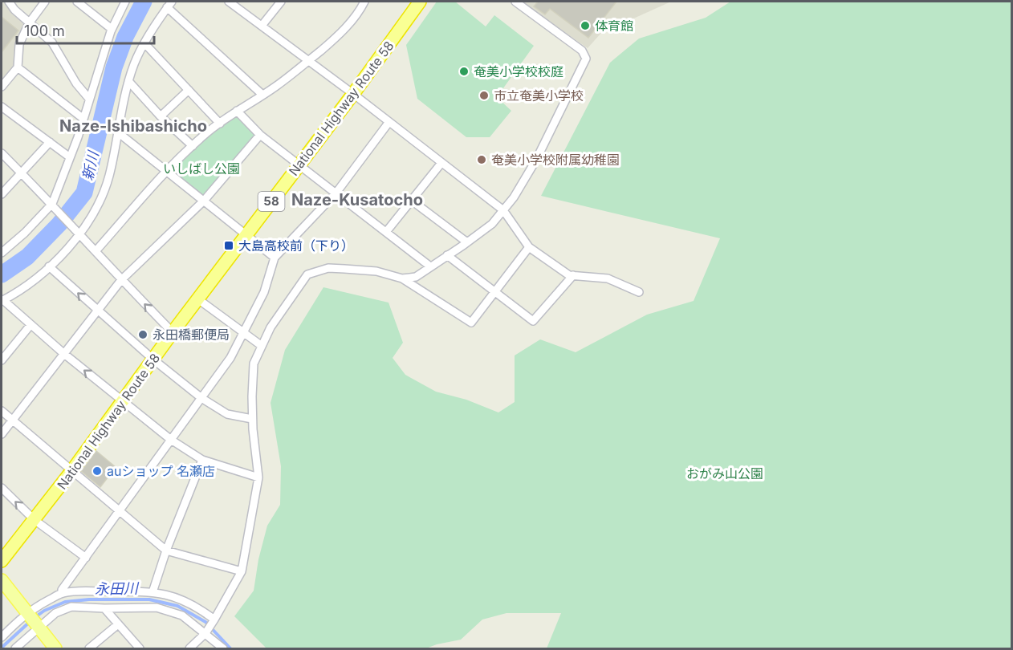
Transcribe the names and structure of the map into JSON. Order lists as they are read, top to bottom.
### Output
{
  "streets": {
    "highway": ["National Highway Route 58", "58"]
  },
  "districts": ["Naze-Ishibashicho", "Naze-Kusatocho"],
  "water": ["新川", "永田川"],
  "parks": ["いしばし公園", "おがみ山公園"],
  "places": {
    "other": [
      "体育館",
      "奄美小学校校庭",
      "市立奄美小学校",
      "奄美小学校附属幼稚園",
      "永田橋郵便局",
      "auショップ 名瀬店"
    ],
    "transit": ["大島高校前（下り）"]
  },
  "scale_bar": "100 m"
}
